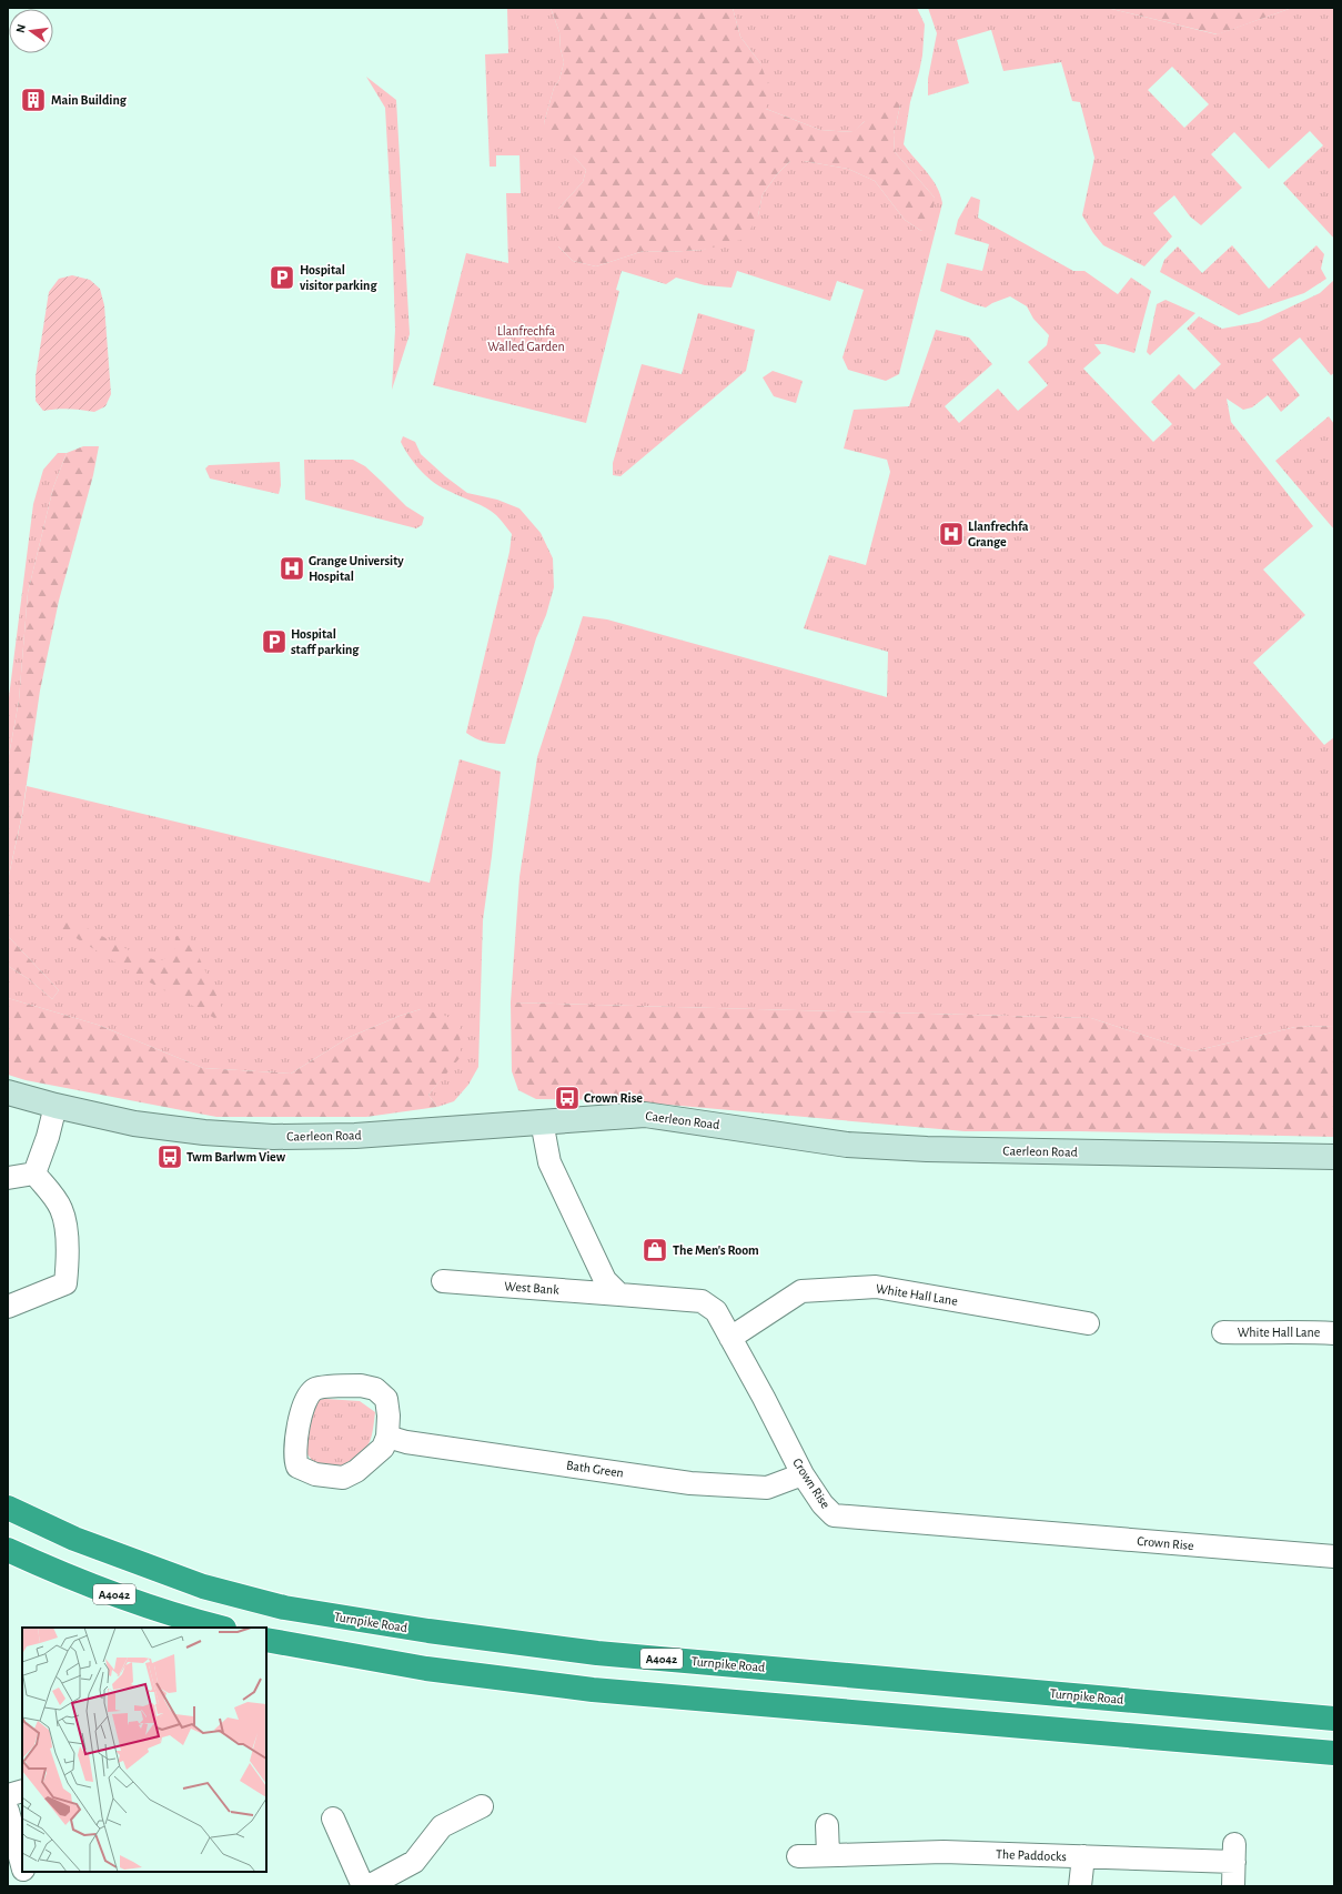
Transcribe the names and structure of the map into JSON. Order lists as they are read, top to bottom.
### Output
{
  "streets": {
    "highway": ["A4042", "Turnpike Road"],
    "main road": ["Caerleon Road"],
    "street": [
      "West Bank",
      "White Hall Lane",
      "Bath Green",
      "Crown Rise",
      "The Paddocks"
    ]
  },
  "crossings": [
    ["West Bank", "Crown Rise"],
    ["White Hall Lane", "Crown Rise"],
    ["Bath Green", "Crown Rise"]
  ],
  "parks": ["Llanfrechfa Walled Garden"],
  "places": {
    "building": ["Main Building"],
    "parking": ["Hospital visitor parking", "Hospital staff parking"],
    "hospital": ["Llanfrechfa Grange", "Grange University Hospital"],
    "bus stop": ["Crown Rise", "Twm Barlwm View"],
    "shop": ["The Men's Room"]
  },
  "north": "left"
}
